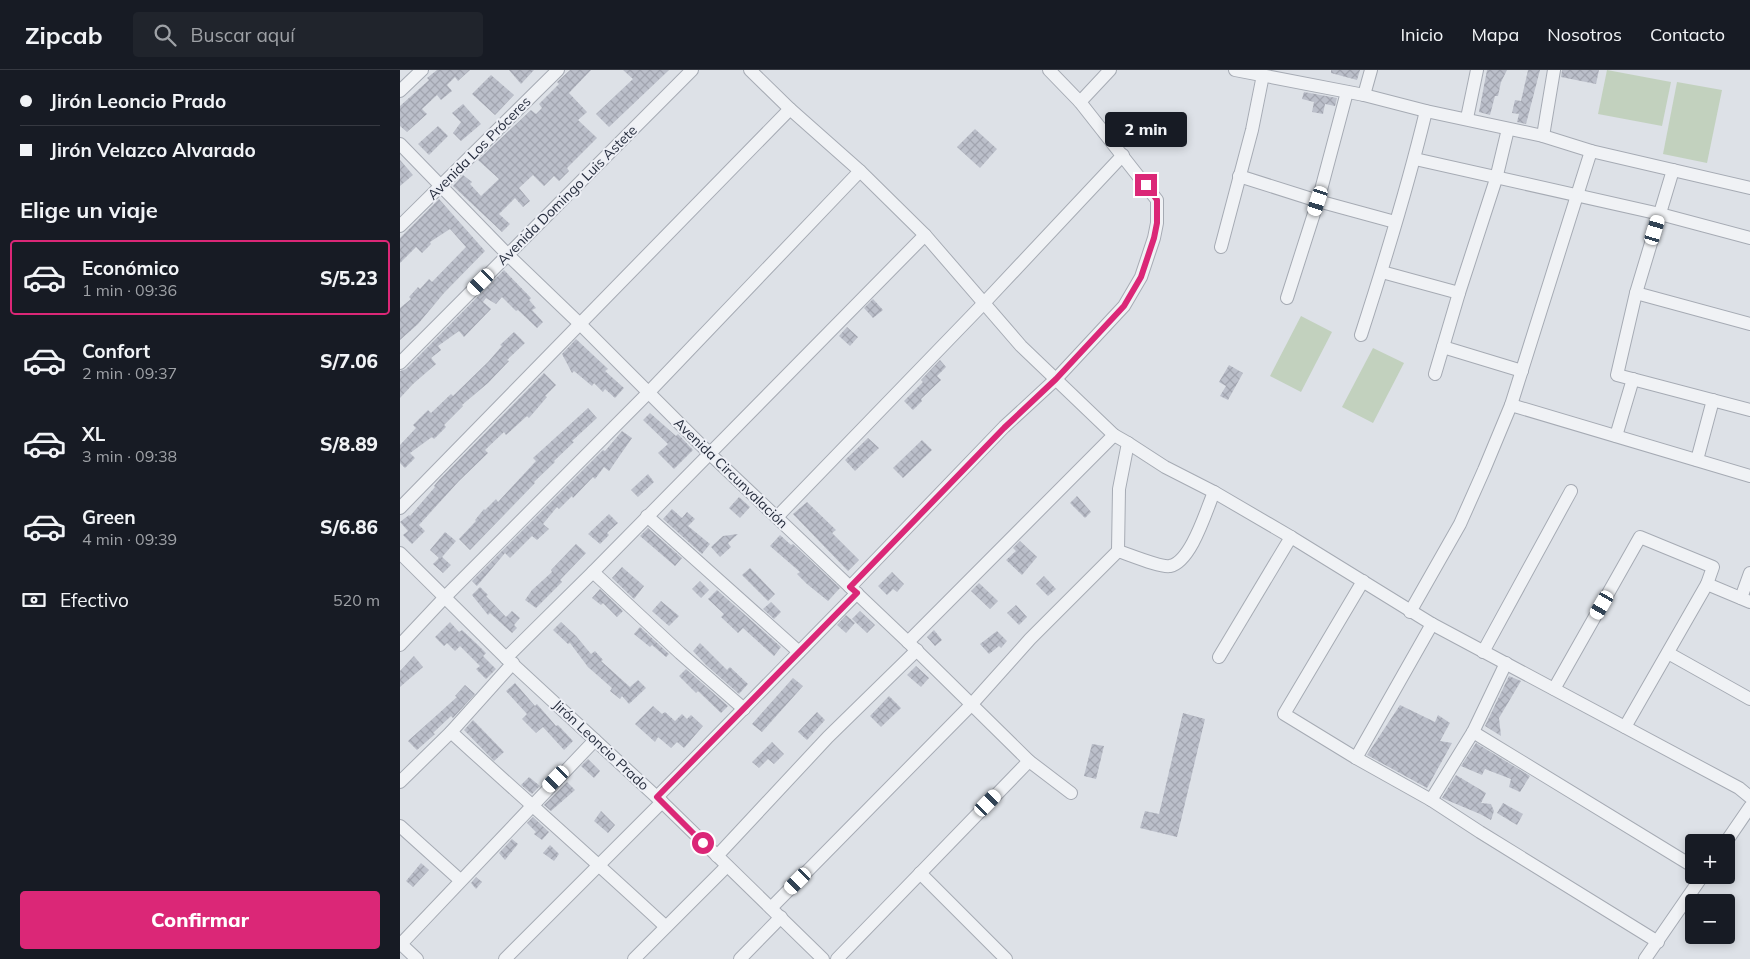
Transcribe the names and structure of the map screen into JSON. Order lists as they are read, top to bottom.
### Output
{
  "streets": {
    "street": [
      "Avenida Los Próceres",
      "Avenida Domingo Luis Astete",
      "Avenida Circunvalación",
      "Jirón Leoncio Prado"
    ]
  },
  "crossings": [
    ["Avenida Los Próceres", "Avenida Circunvalación"],
    ["Avenida Domingo Luis Astete", "Avenida Circunvalación"]
  ],
  "page": {
    "header": "Zipcab",
    "search": "Buscar aquí",
    "nav": [
      "Inicio",
      "Mapa",
      "Nosotros",
      "Contacto"
    ],
    "banner": ["Jirón Leoncio Prado", "Jirón Velazco Alvarado"],
    "bubble": "2 min",
    "heading": "Elige un viaje",
    "list": [
      {
        "name": "Económico",
        "note": "1 min · 09:36",
        "value": "S/5.23"
      },
      {
        "name": "Confort",
        "note": "2 min · 09:37",
        "value": "S/7.06"
      },
      {
        "name": "XL",
        "note": "3 min · 09:38",
        "value": "S/8.89"
      },
      {
        "name": "Green",
        "note": "4 min · 09:39",
        "value": "S/6.86"
      }
    ],
    "pay": ["Efectivo", "520 m"],
    "map_buttons": ["+", "−"],
    "buttons": "Confirmar"
  }
}
